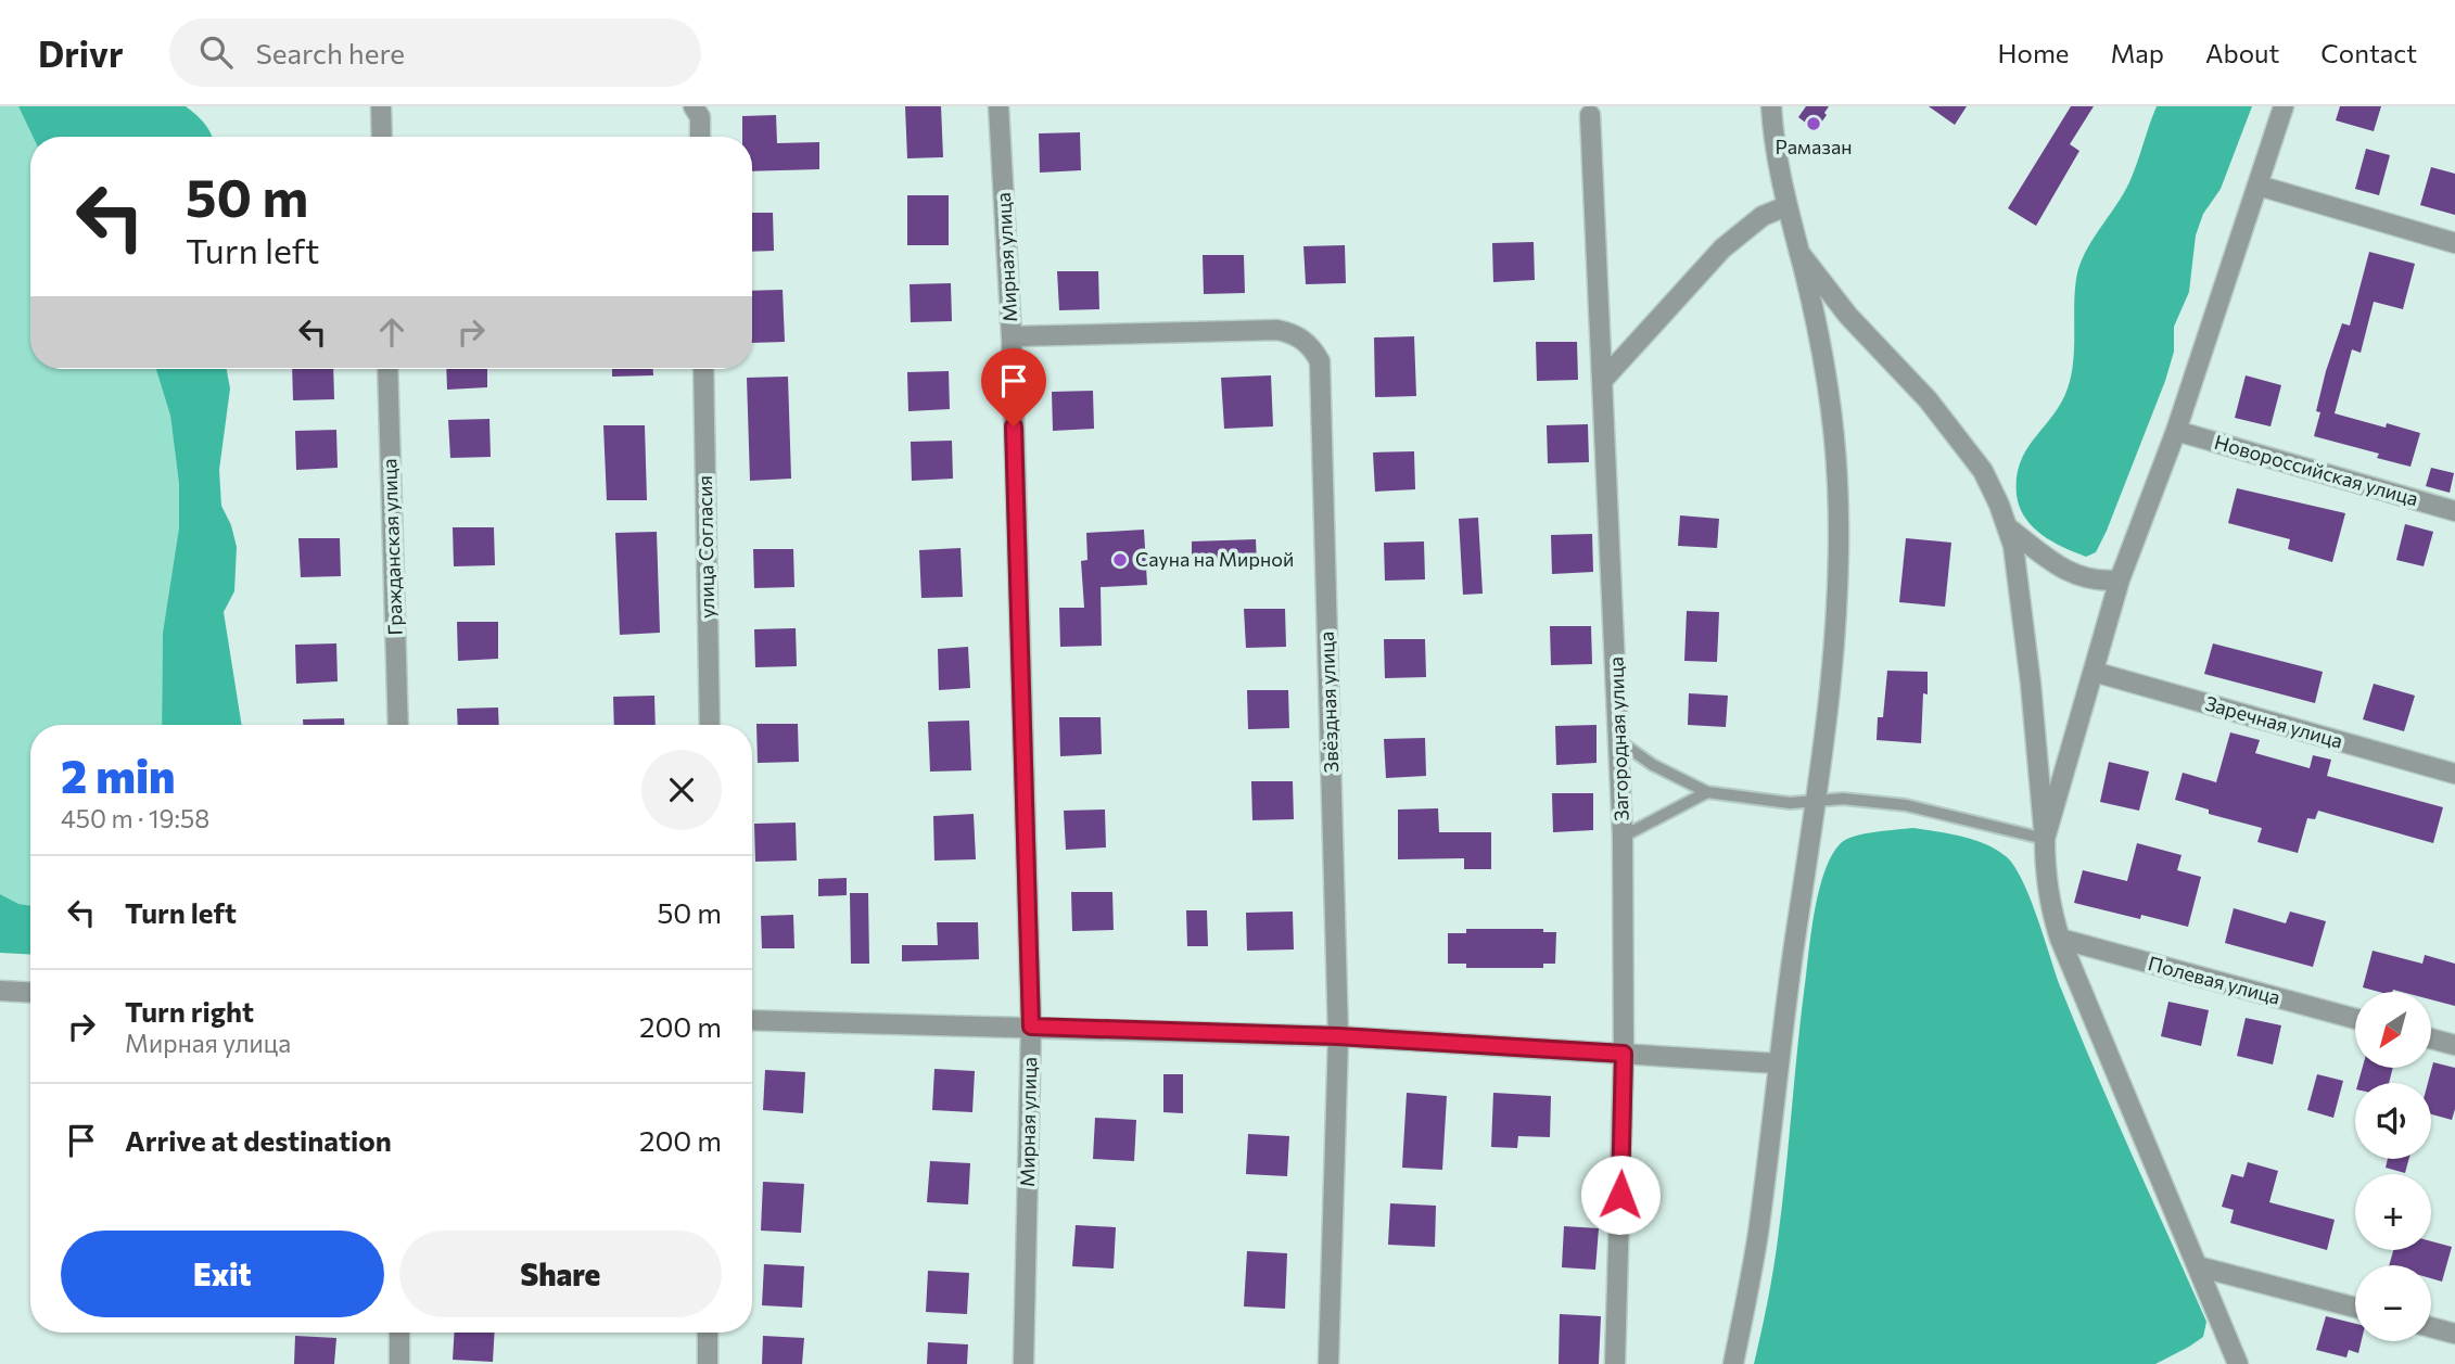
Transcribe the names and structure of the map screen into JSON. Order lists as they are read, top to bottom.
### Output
{
  "streets": {
    "street": [
      "Мирная улица",
      "Новороссийская улица",
      "Гражданская улица",
      "улица Согласия",
      "Звёздная улица",
      "Заречная улица",
      "Загородная улица",
      "Полевая улица"
    ]
  },
  "crossings": [
    ["Мирная улица", "Звёздная улица"]
  ],
  "places": ["Рамазан", "Сауна на Мирной"],
  "north": "bottom left",
  "page": {
    "header": "Drivr",
    "search": "Search here",
    "nav": [
      "Home",
      "Map",
      "About",
      "Contact"
    ],
    "turn": ["50 m", "Turn left"],
    "heading": ["2 min", "450 m · 19:58"],
    "list": [
      {
        "name": "Turn left",
        "value": "50 m"
      },
      {
        "name": "Turn right",
        "note": "Мирная улица",
        "value": "200 m"
      },
      {
        "name": "Arrive at destination",
        "value": "200 m"
      }
    ],
    "map_buttons": ["+", "−"],
    "buttons": ["Exit", "Share"]
  }
}
